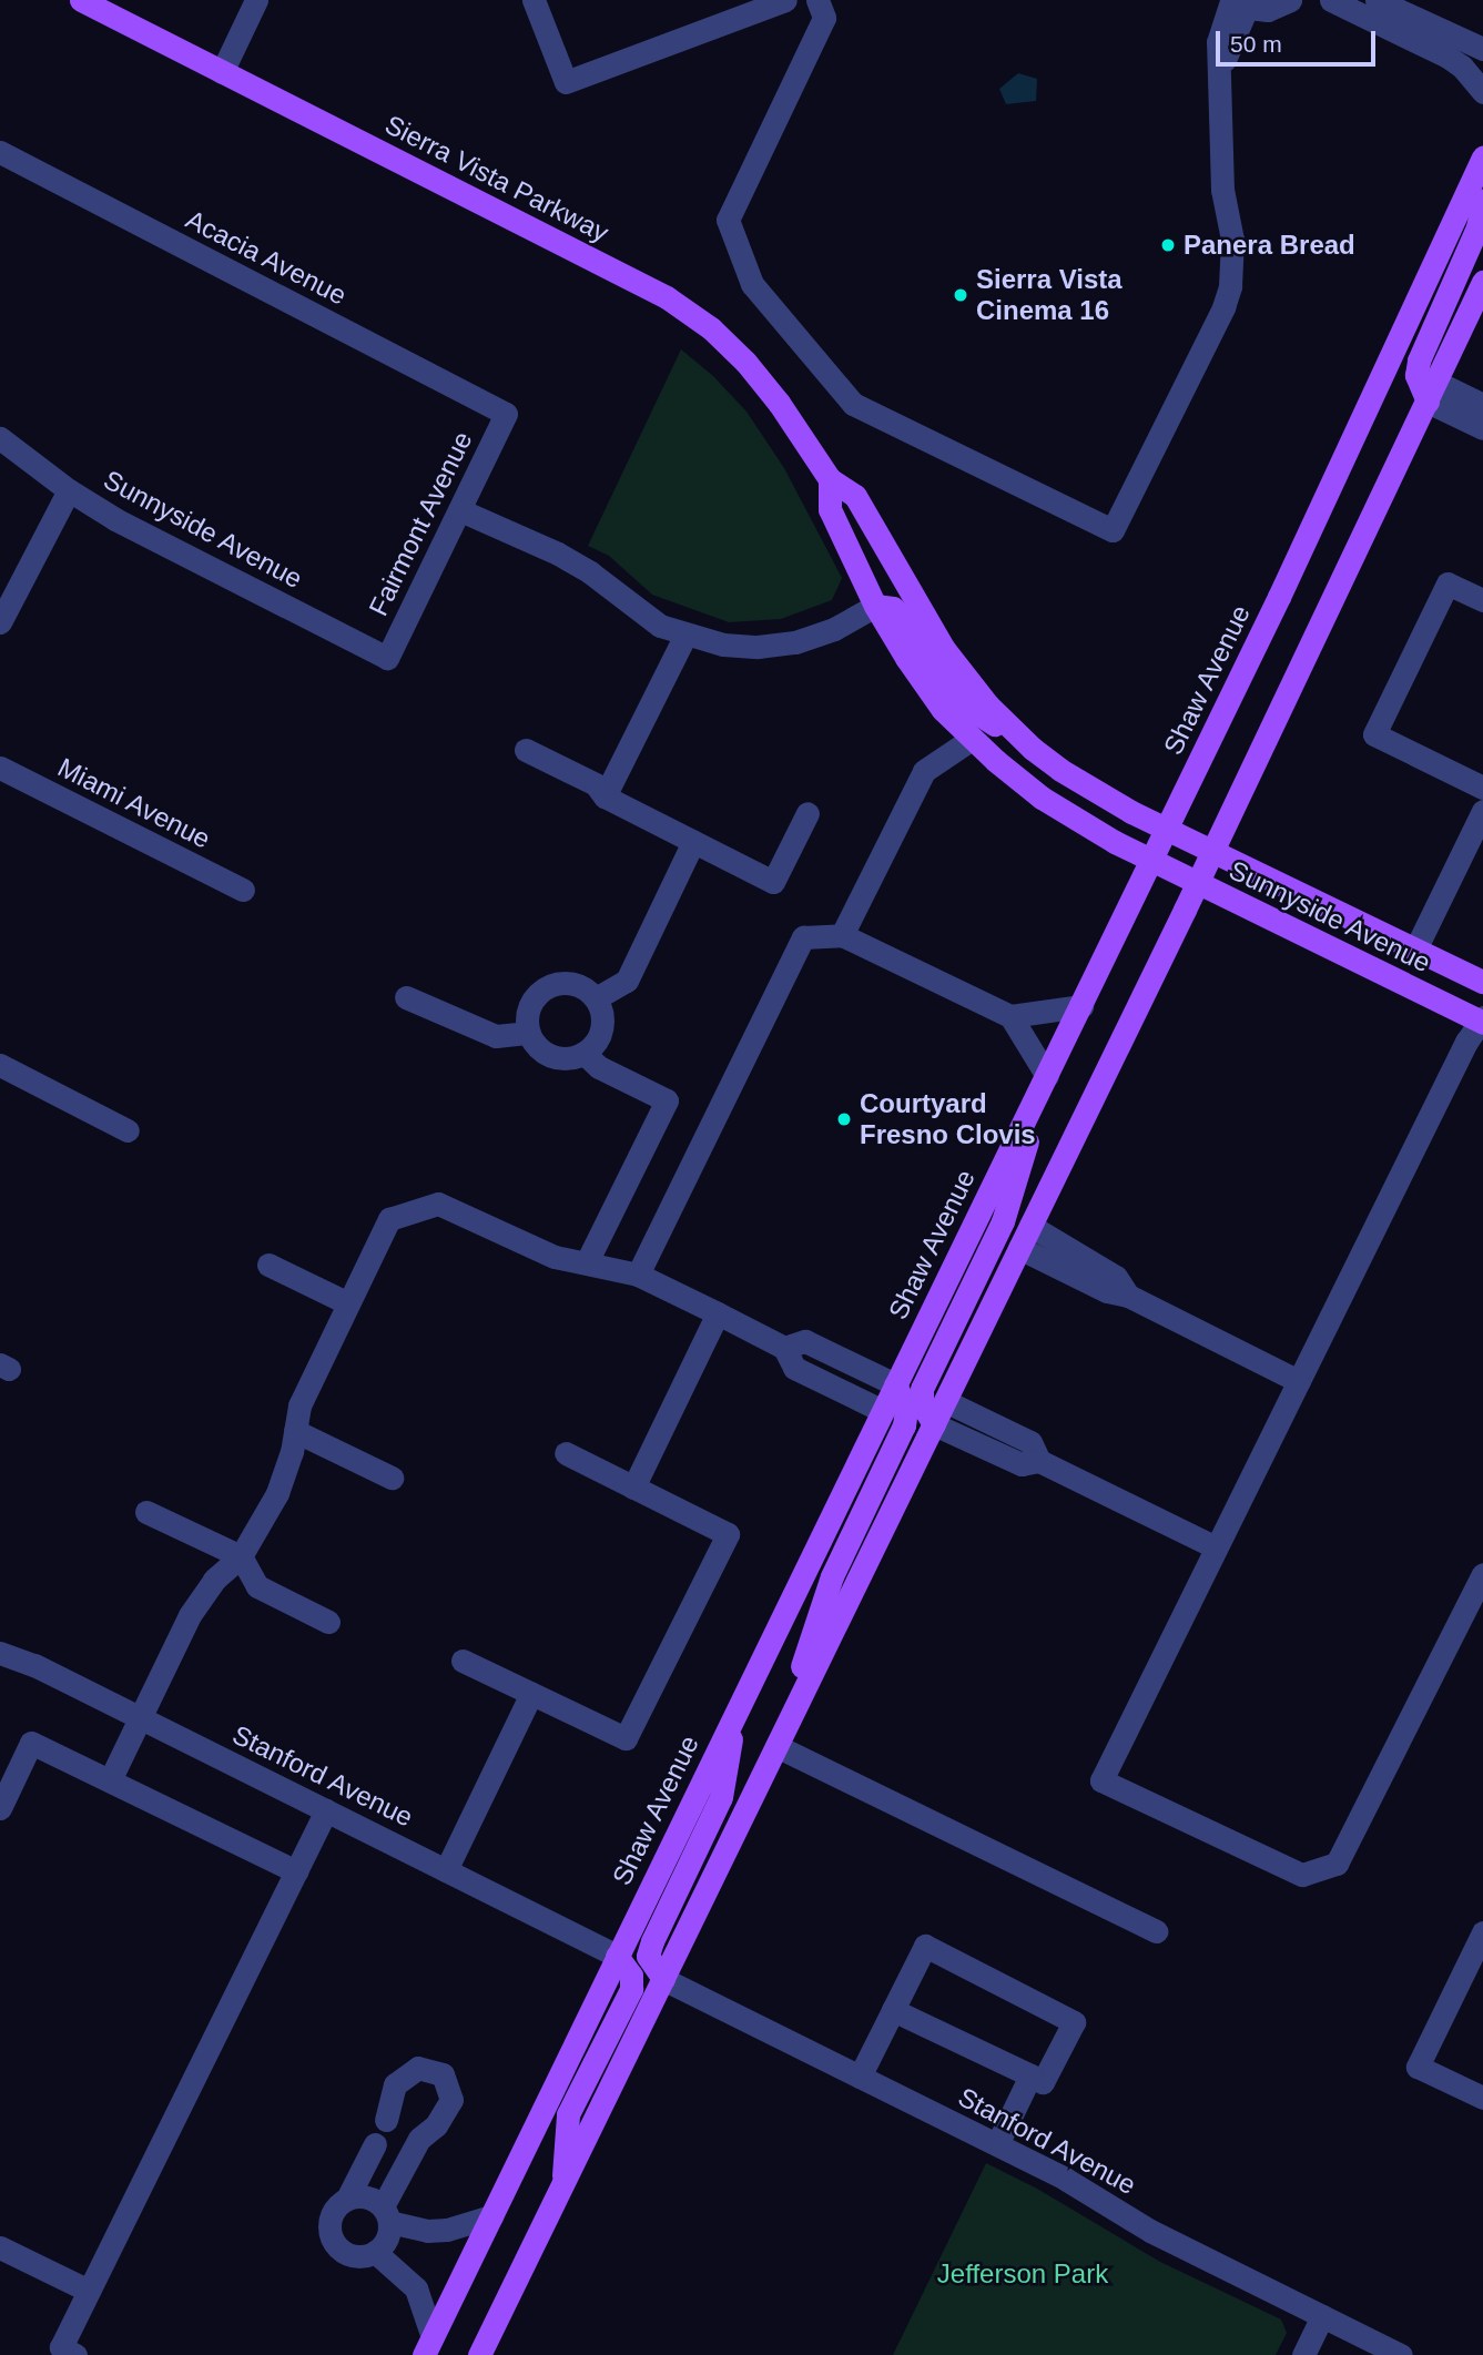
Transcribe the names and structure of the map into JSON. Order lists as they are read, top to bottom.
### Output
{
  "streets": {
    "main road": ["Sierra Vista Parkway", "Sunnyside Avenue", "Shaw Avenue"],
    "street": [
      "Acacia Avenue",
      "Fairmont Avenue",
      "Miami Avenue",
      "Stanford Avenue"
    ]
  },
  "crossings": [
    ["Sierra Vista Parkway", "Sunnyside Avenue"],
    ["Sierra Vista Parkway", "Shaw Avenue"],
    ["Acacia Avenue", "Fairmont Avenue"],
    ["Fairmont Avenue", "Sunnyside Avenue"],
    ["Sunnyside Avenue", "Shaw Avenue"],
    ["Shaw Avenue", "Stanford Avenue"]
  ],
  "parks": ["Jefferson Park"],
  "places": ["Panera Bread", "Sierra Vista Cinema 16", "Courtyard Fresno Clovis"],
  "scale_bar": "50 m"
}
